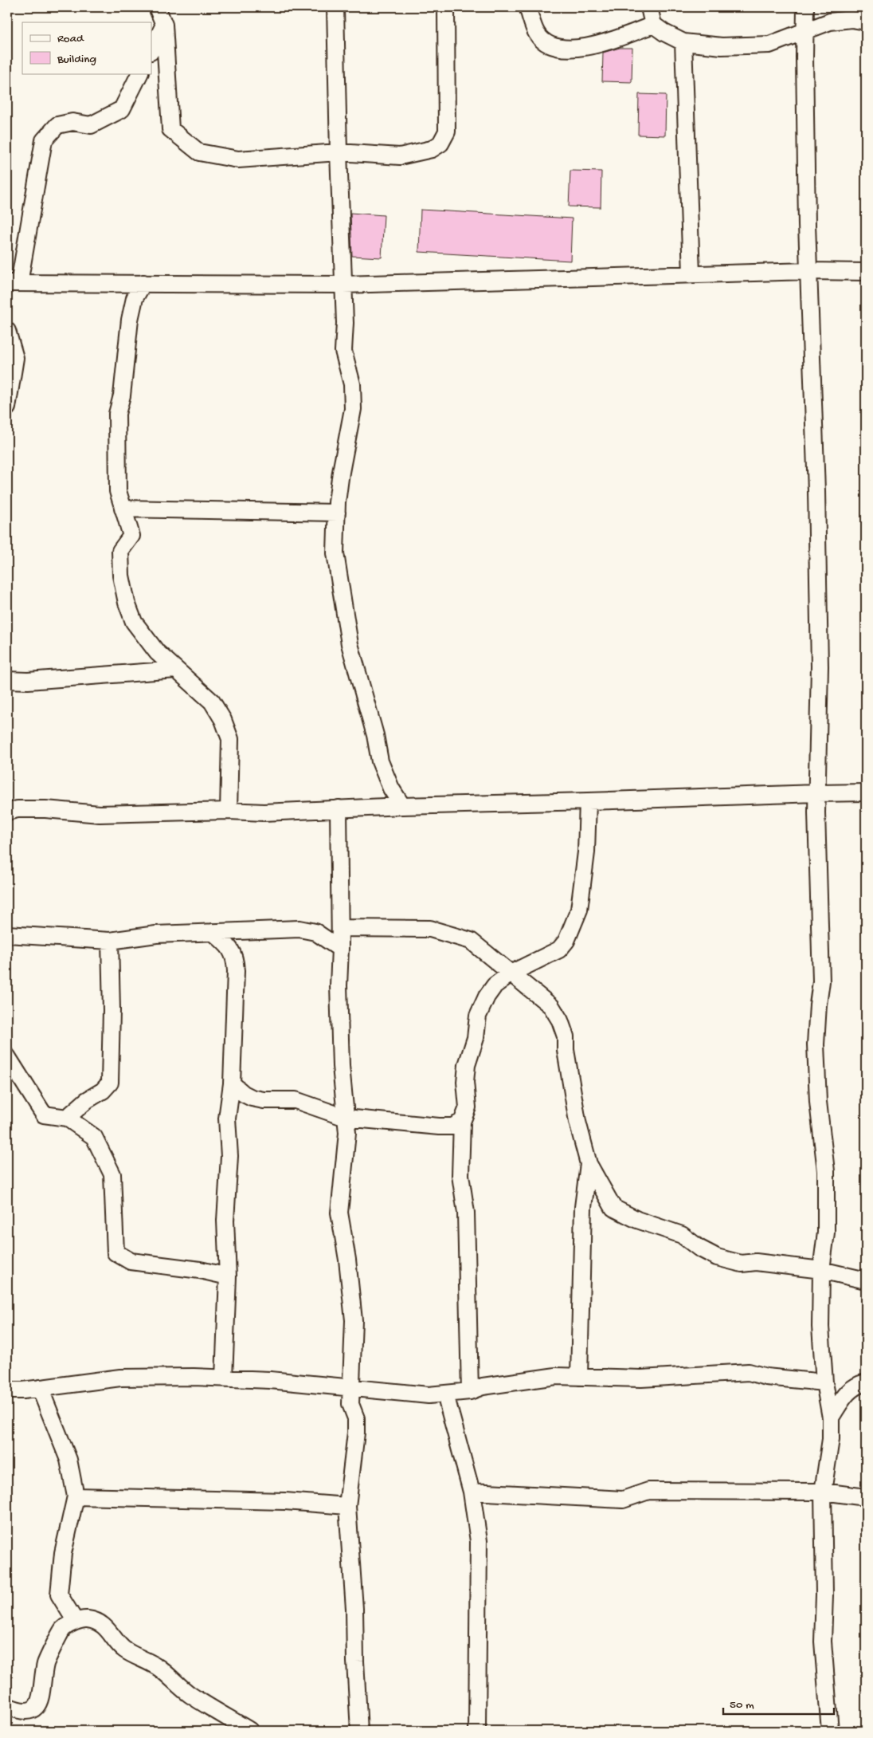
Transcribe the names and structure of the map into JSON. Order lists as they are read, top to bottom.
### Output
{
  "legend": ["Road", "Building"],
  "scale_bar": "50 m"
}
